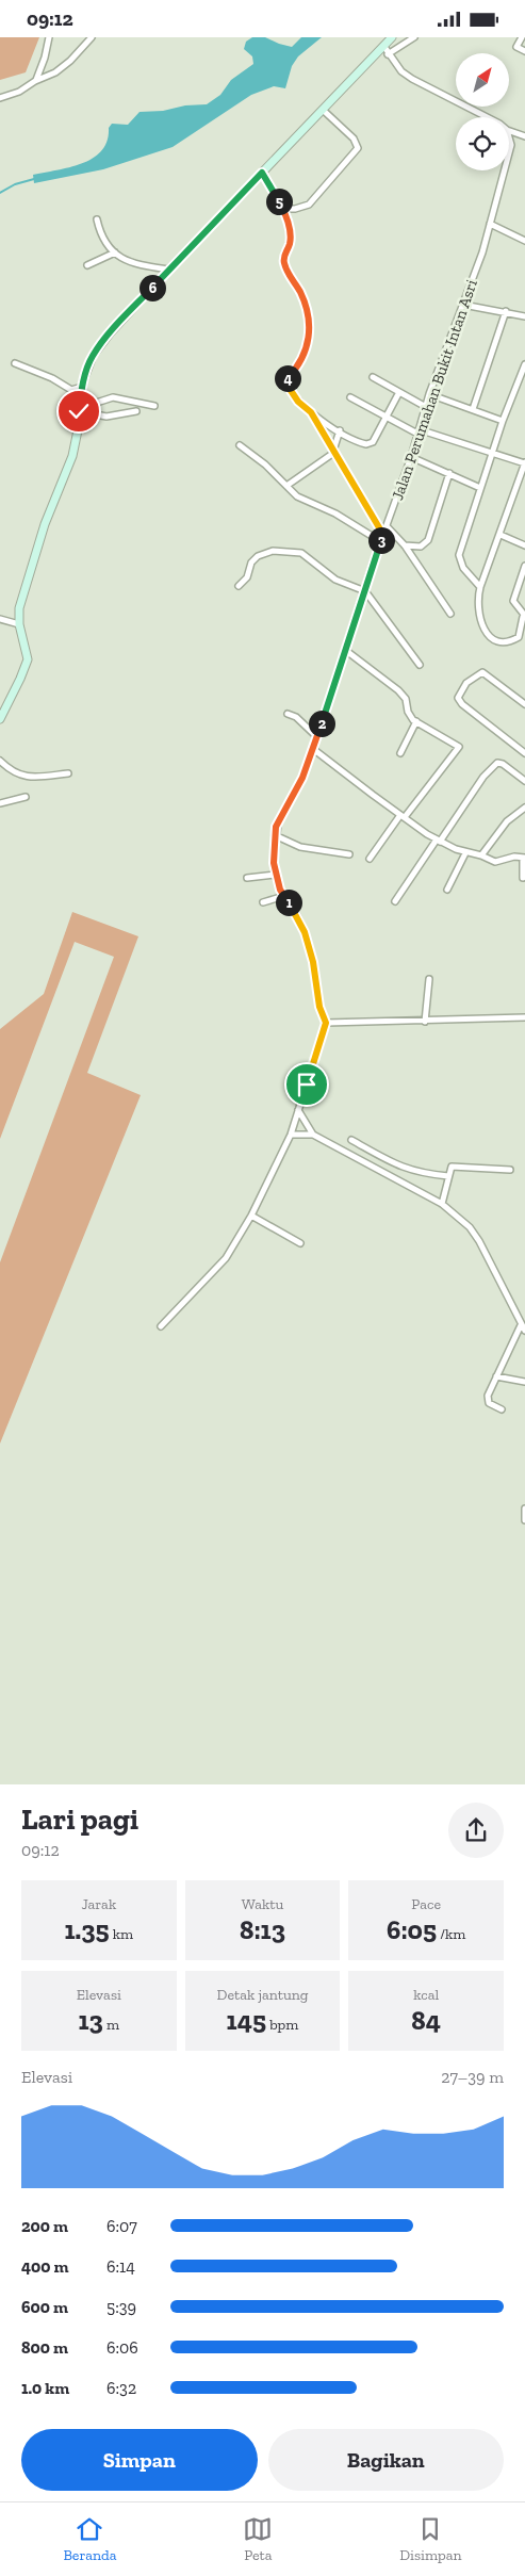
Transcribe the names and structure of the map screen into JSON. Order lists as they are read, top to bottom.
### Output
{
  "streets": {
    "street": ["Jalan Perumahan Bukit Intan Asri"]
  },
  "north": "top right",
  "page": {
    "status": "09:12",
    "pins": [
      "5",
      "6",
      "4",
      "3",
      "2",
      "1"
    ],
    "heading": ["Lari pagi", "09:12"],
    "stats": [
      ["Jarak", "1.35 km"],
      ["Waktu", "8:13"],
      ["Pace", "6:05 /km"],
      ["Elevasi", "13 m"],
      ["Detak jantung", "145 bpm"],
      ["kcal", "84"]
    ],
    "chart": ["Elevasi", "27–39 m"],
    "list": [
      {
        "name": "200 m",
        "note": "6:07"
      },
      {
        "name": "400 m",
        "note": "6:14"
      },
      {
        "name": "600 m",
        "note": "5:39"
      },
      {
        "name": "800 m",
        "note": "6:06"
      },
      {
        "name": "1.0 km",
        "note": "6:32"
      }
    ],
    "buttons": ["Simpan", "Bagikan"],
    "tabs": ["Beranda", "Peta", "Disimpan"]
  }
}
